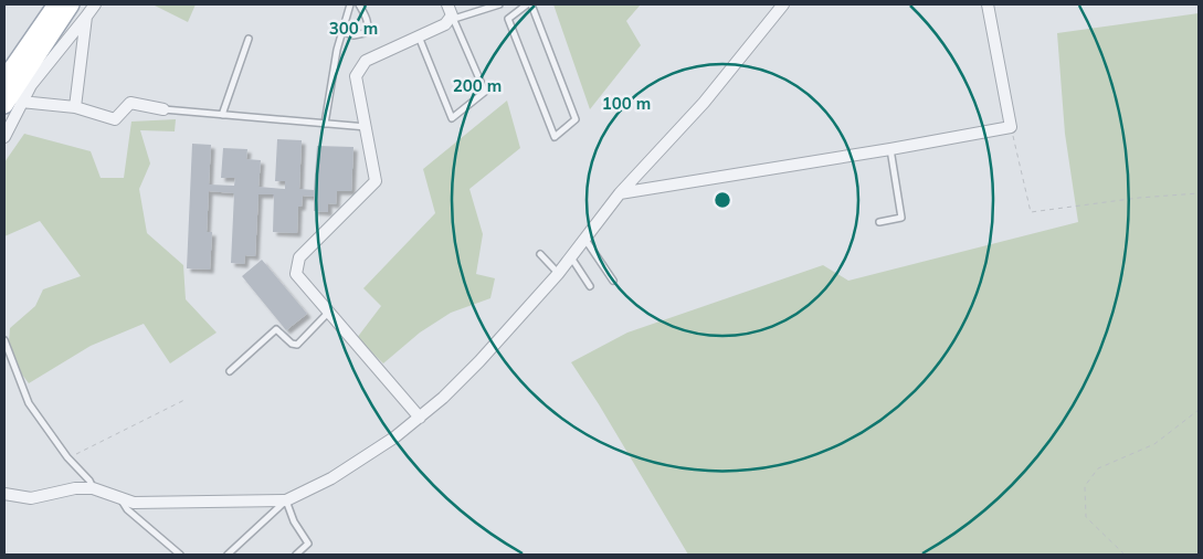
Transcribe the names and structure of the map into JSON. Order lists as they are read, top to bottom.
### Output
{
  "rings": ["300 m", "200 m", "100 m"]
}
